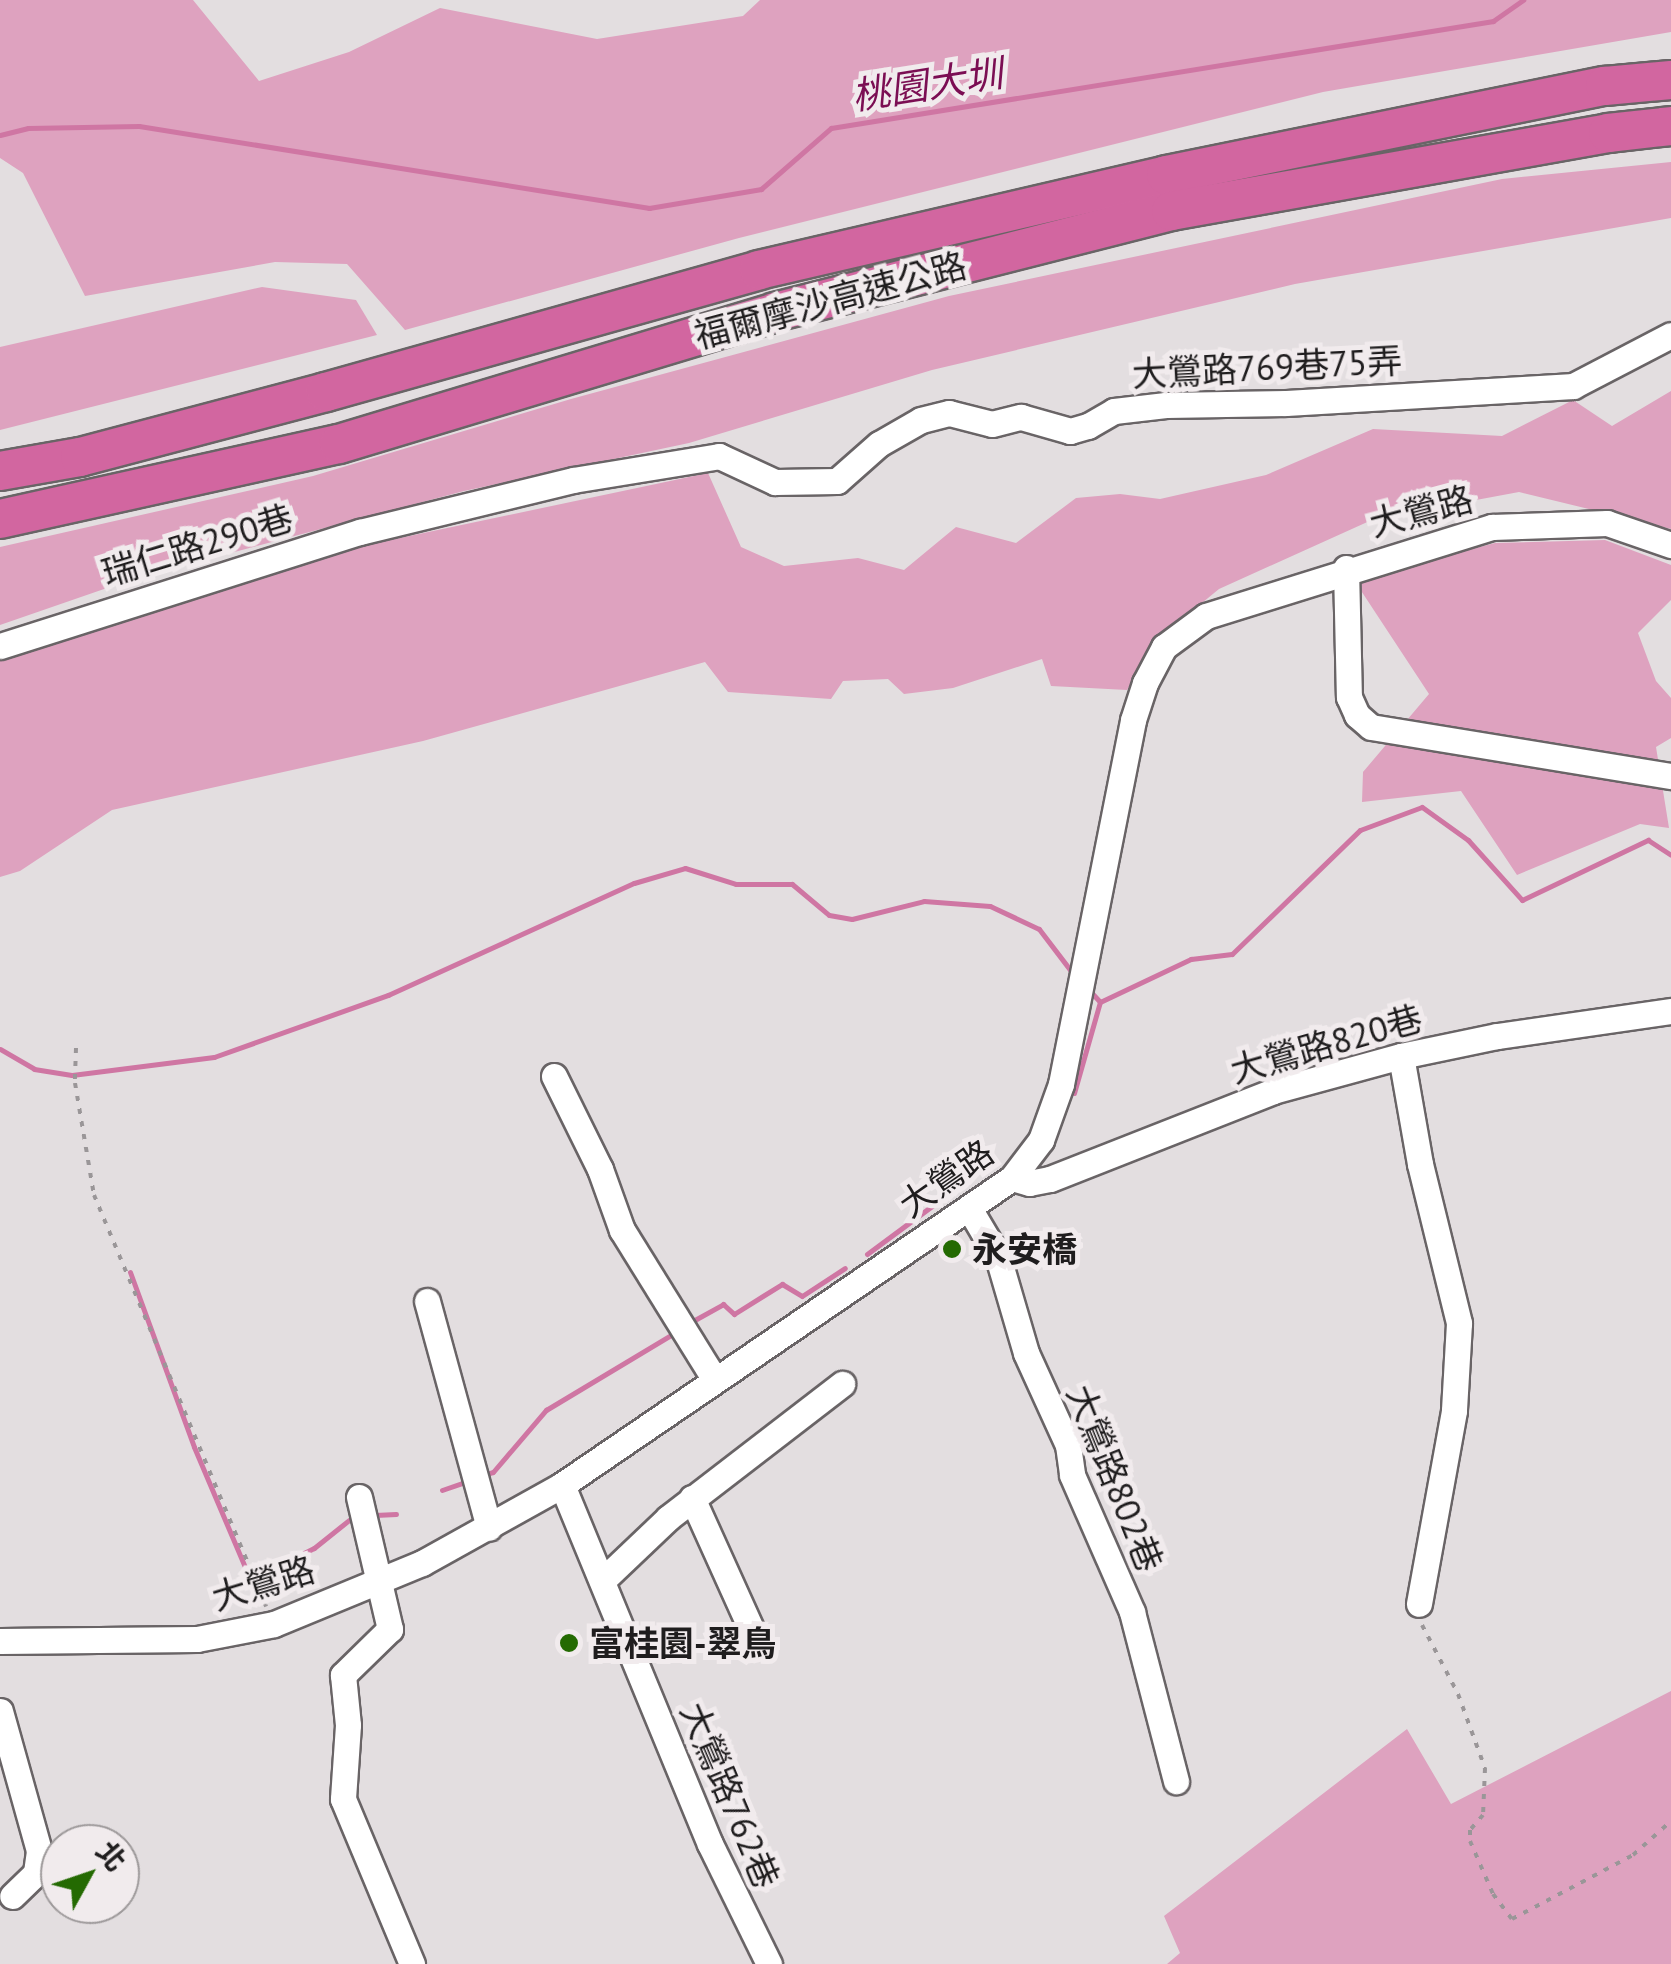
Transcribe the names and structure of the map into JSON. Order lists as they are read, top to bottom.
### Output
{
  "streets": {
    "highway": ["福爾摩沙高速公路"],
    "street": [
      "大鶯路769巷75弄",
      "大鶯路",
      "瑞仁路290巷",
      "大鶯路820巷",
      "大鶯路802巷",
      "大鶯路762巷"
    ]
  },
  "crossings": [
    ["大鶯路769巷75弄", "瑞仁路290巷"],
    ["大鶯路", "大鶯路820巷"],
    ["大鶯路", "大鶯路802巷"],
    ["大鶯路", "大鶯路762巷"]
  ],
  "water": ["桃園大圳"],
  "places": ["永安橋", "富桂園-翠鳥"],
  "north": "top right"
}
